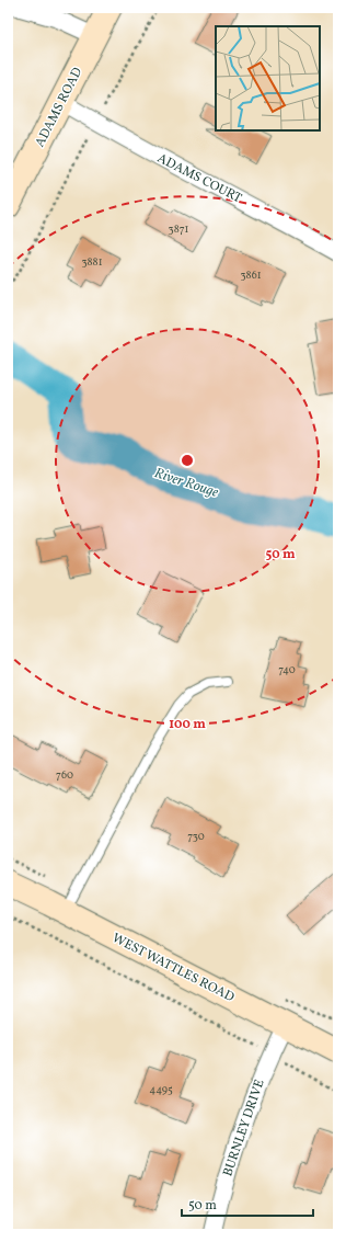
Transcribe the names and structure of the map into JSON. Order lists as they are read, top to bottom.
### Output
{
  "streets": {
    "street": [
      "ADAMS ROAD",
      "ADAMS COURT",
      "WEST WATTLES ROAD",
      "BURNLEY DRIVE"
    ]
  },
  "crossings": [
    ["ADAMS ROAD", "ADAMS COURT"],
    ["WEST WATTLES ROAD", "BURNLEY DRIVE"]
  ],
  "water": ["River Rouge"],
  "house_numbers": [
    "3871",
    "3881",
    "3861",
    "740",
    "760",
    "730",
    "4495"
  ],
  "scale_bar": "50 m",
  "rings": ["50 m", "100 m"]
}
